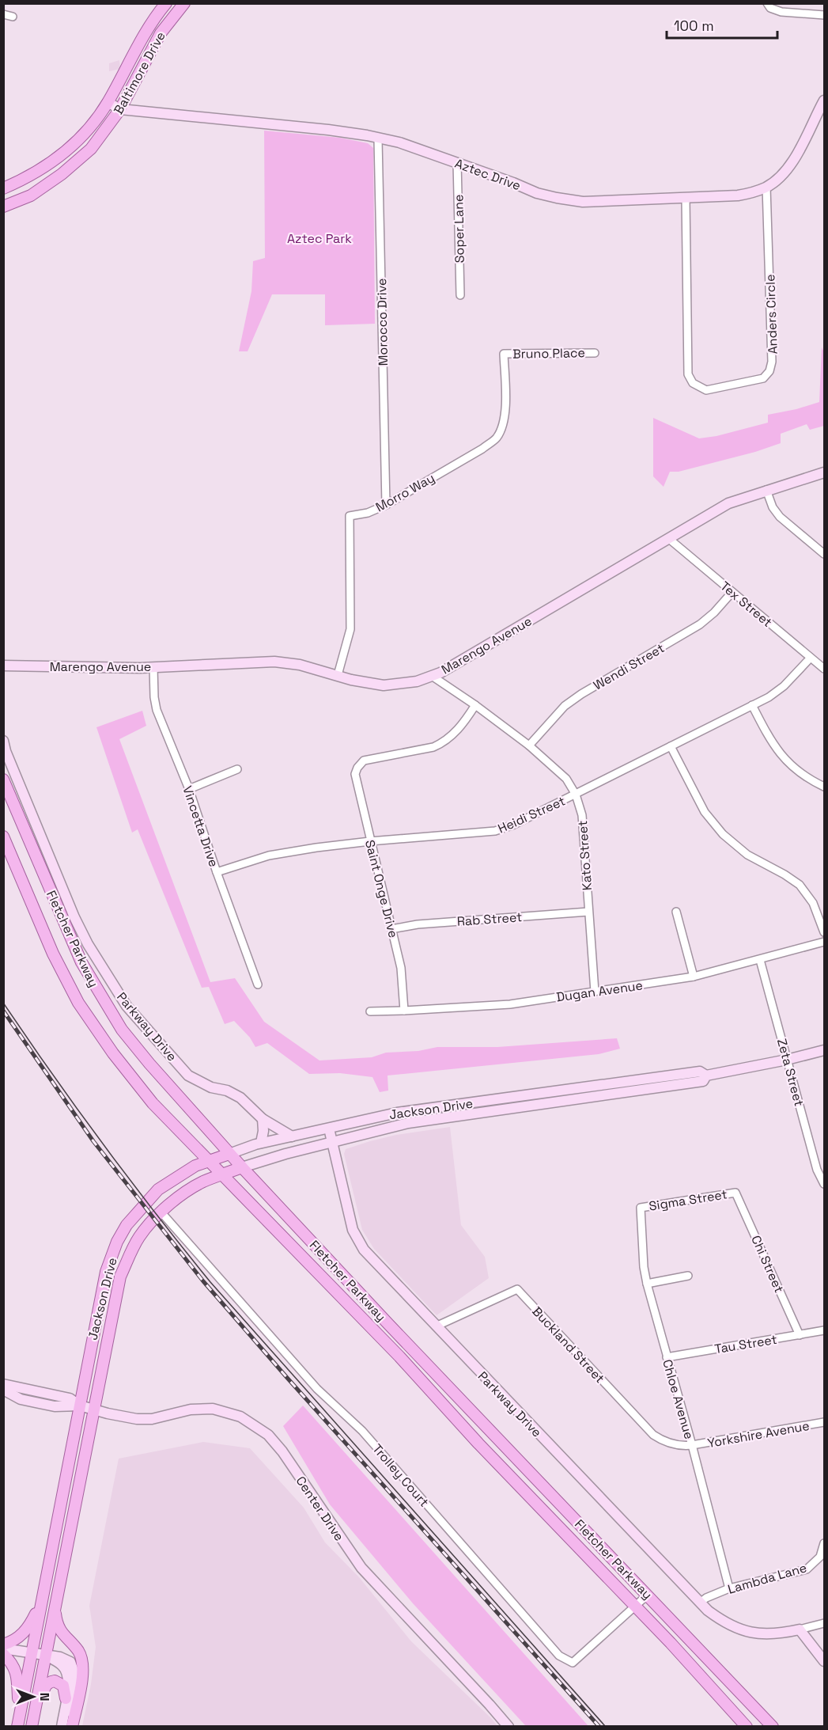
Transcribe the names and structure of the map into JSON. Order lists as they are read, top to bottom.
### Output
{
  "streets": {
    "main road": ["Baltimore Drive", "Fletcher Parkway", "Jackson Drive"],
    "street": [
      "Aztec Drive",
      "Soper Lane",
      "Anders Circle",
      "Morocco Drive",
      "Bruno Place",
      "Morro Way",
      "Tex Street",
      "Marengo Avenue",
      "Wendi Street",
      "Heidi Street",
      "Vincetta Drive",
      "Kato Street",
      "Saint Onge Drive",
      "Rab Street",
      "Dugan Avenue",
      "Parkway Drive",
      "Zeta Street",
      "Sigma Street",
      "Chi Street",
      "Tau Street",
      "Buckland Street",
      "Chloe Avenue",
      "Yorkshire Avenue",
      "Trolley Court",
      "Center Drive",
      "Lambda Lane"
    ]
  },
  "crossings": [
    ["Baltimore Drive", "Aztec Drive"],
    ["Aztec Drive", "Soper Lane"],
    ["Aztec Drive", "Anders Circle"],
    ["Aztec Drive", "Morocco Drive"],
    ["Morocco Drive", "Morro Way"],
    ["Bruno Place", "Morro Way"],
    ["Morro Way", "Marengo Avenue"],
    ["Tex Street", "Marengo Avenue"],
    ["Tex Street", "Wendi Street"],
    ["Tex Street", "Heidi Street"],
    ["Marengo Avenue", "Vincetta Drive"],
    ["Marengo Avenue", "Kato Street"],
    ["Wendi Street", "Kato Street"],
    ["Heidi Street", "Vincetta Drive"],
    ["Heidi Street", "Kato Street"],
    ["Heidi Street", "Saint Onge Drive"],
    ["Kato Street", "Saint Onge Drive"],
    ["Kato Street", "Rab Street"],
    ["Kato Street", "Dugan Avenue"],
    ["Saint Onge Drive", "Rab Street"],
    ["Saint Onge Drive", "Dugan Avenue"],
    ["Fletcher Parkway", "Jackson Drive"],
    ["Fletcher Parkway", "Trolley Court"],
    ["Dugan Avenue", "Zeta Street"],
    ["Parkway Drive", "Jackson Drive"],
    ["Parkway Drive", "Buckland Street"],
    ["Parkway Drive", "Lambda Lane"],
    ["Zeta Street", "Jackson Drive"],
    ["Jackson Drive", "Trolley Court"],
    ["Jackson Drive", "Center Drive"],
    ["Sigma Street", "Chi Street"],
    ["Sigma Street", "Chloe Avenue"],
    ["Chi Street", "Tau Street"],
    ["Tau Street", "Chloe Avenue"],
    ["Buckland Street", "Chloe Avenue"],
    ["Buckland Street", "Yorkshire Avenue"],
    ["Chloe Avenue", "Yorkshire Avenue"],
    ["Chloe Avenue", "Lambda Lane"]
  ],
  "parks": ["Aztec Park"],
  "scale_bar": "100 m",
  "north": "right"
}
